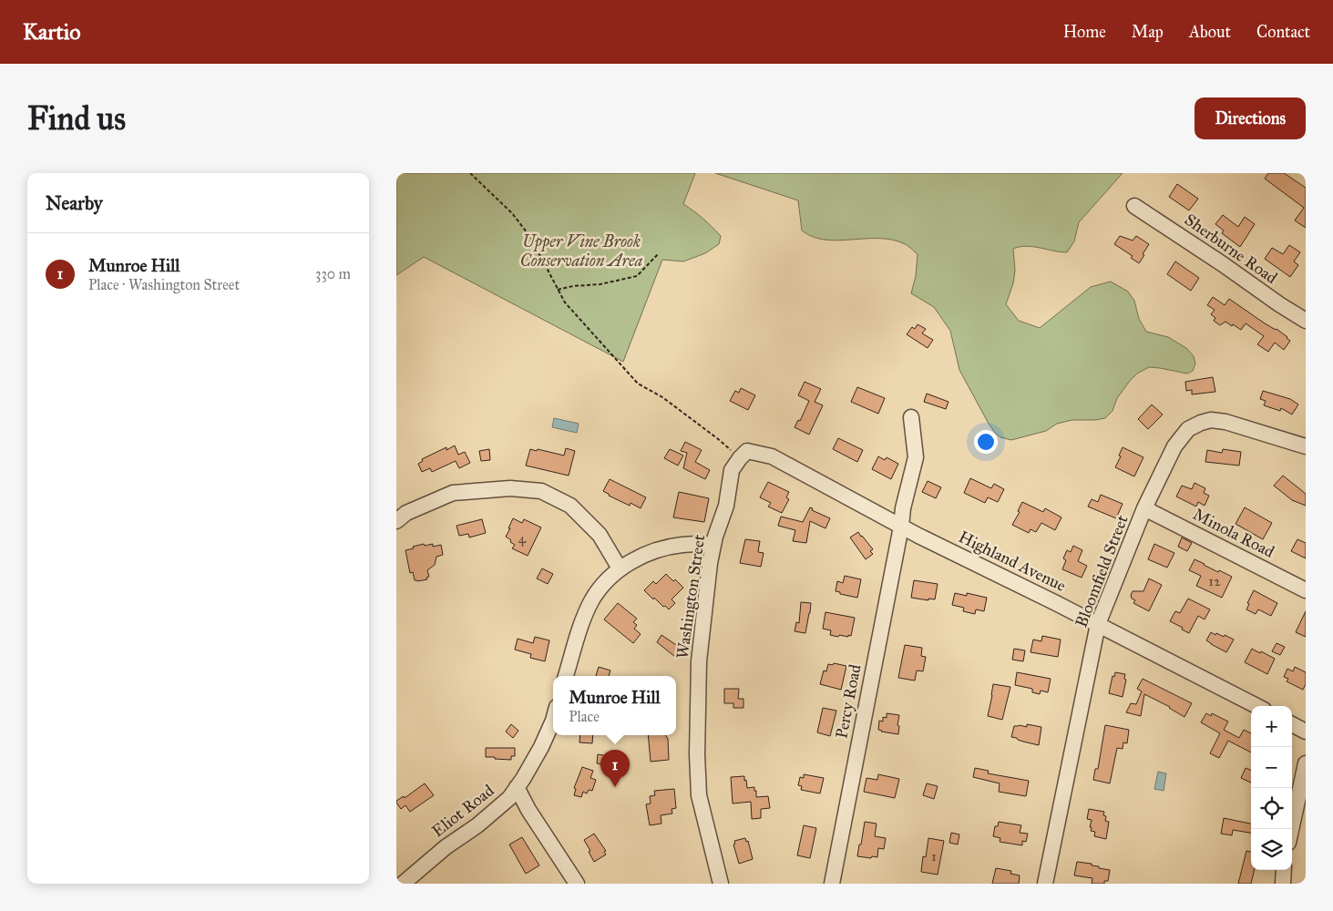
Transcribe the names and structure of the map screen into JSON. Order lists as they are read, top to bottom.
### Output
{
  "streets": {
    "street": [
      "Sherburne Road",
      "Minola Road",
      "Highland Avenue",
      "Bloomfield Street",
      "Washington Street",
      "Percy Road",
      "Eliot Road"
    ]
  },
  "crossings": [
    ["Minola Road", "Bloomfield Street"],
    ["Highland Avenue", "Bloomfield Street"],
    ["Highland Avenue", "Washington Street"],
    ["Highland Avenue", "Percy Road"]
  ],
  "parks": ["Upper Vine Brook Conservation Area"],
  "house_numbers": ["4", "12", "1"],
  "page": {
    "header": "Kartio",
    "nav": [
      "Home",
      "Map",
      "About",
      "Contact"
    ],
    "buttons": "Directions",
    "title": "Find us",
    "heading": "Nearby",
    "list": [
      {
        "mark": "1",
        "name": "Munroe Hill",
        "note": "Place · Washington Street",
        "value": "330 m"
      }
    ],
    "popup": ["Munroe Hill", "Place"],
    "map_buttons": ["+", "−"],
    "pins": "1"
  }
}
